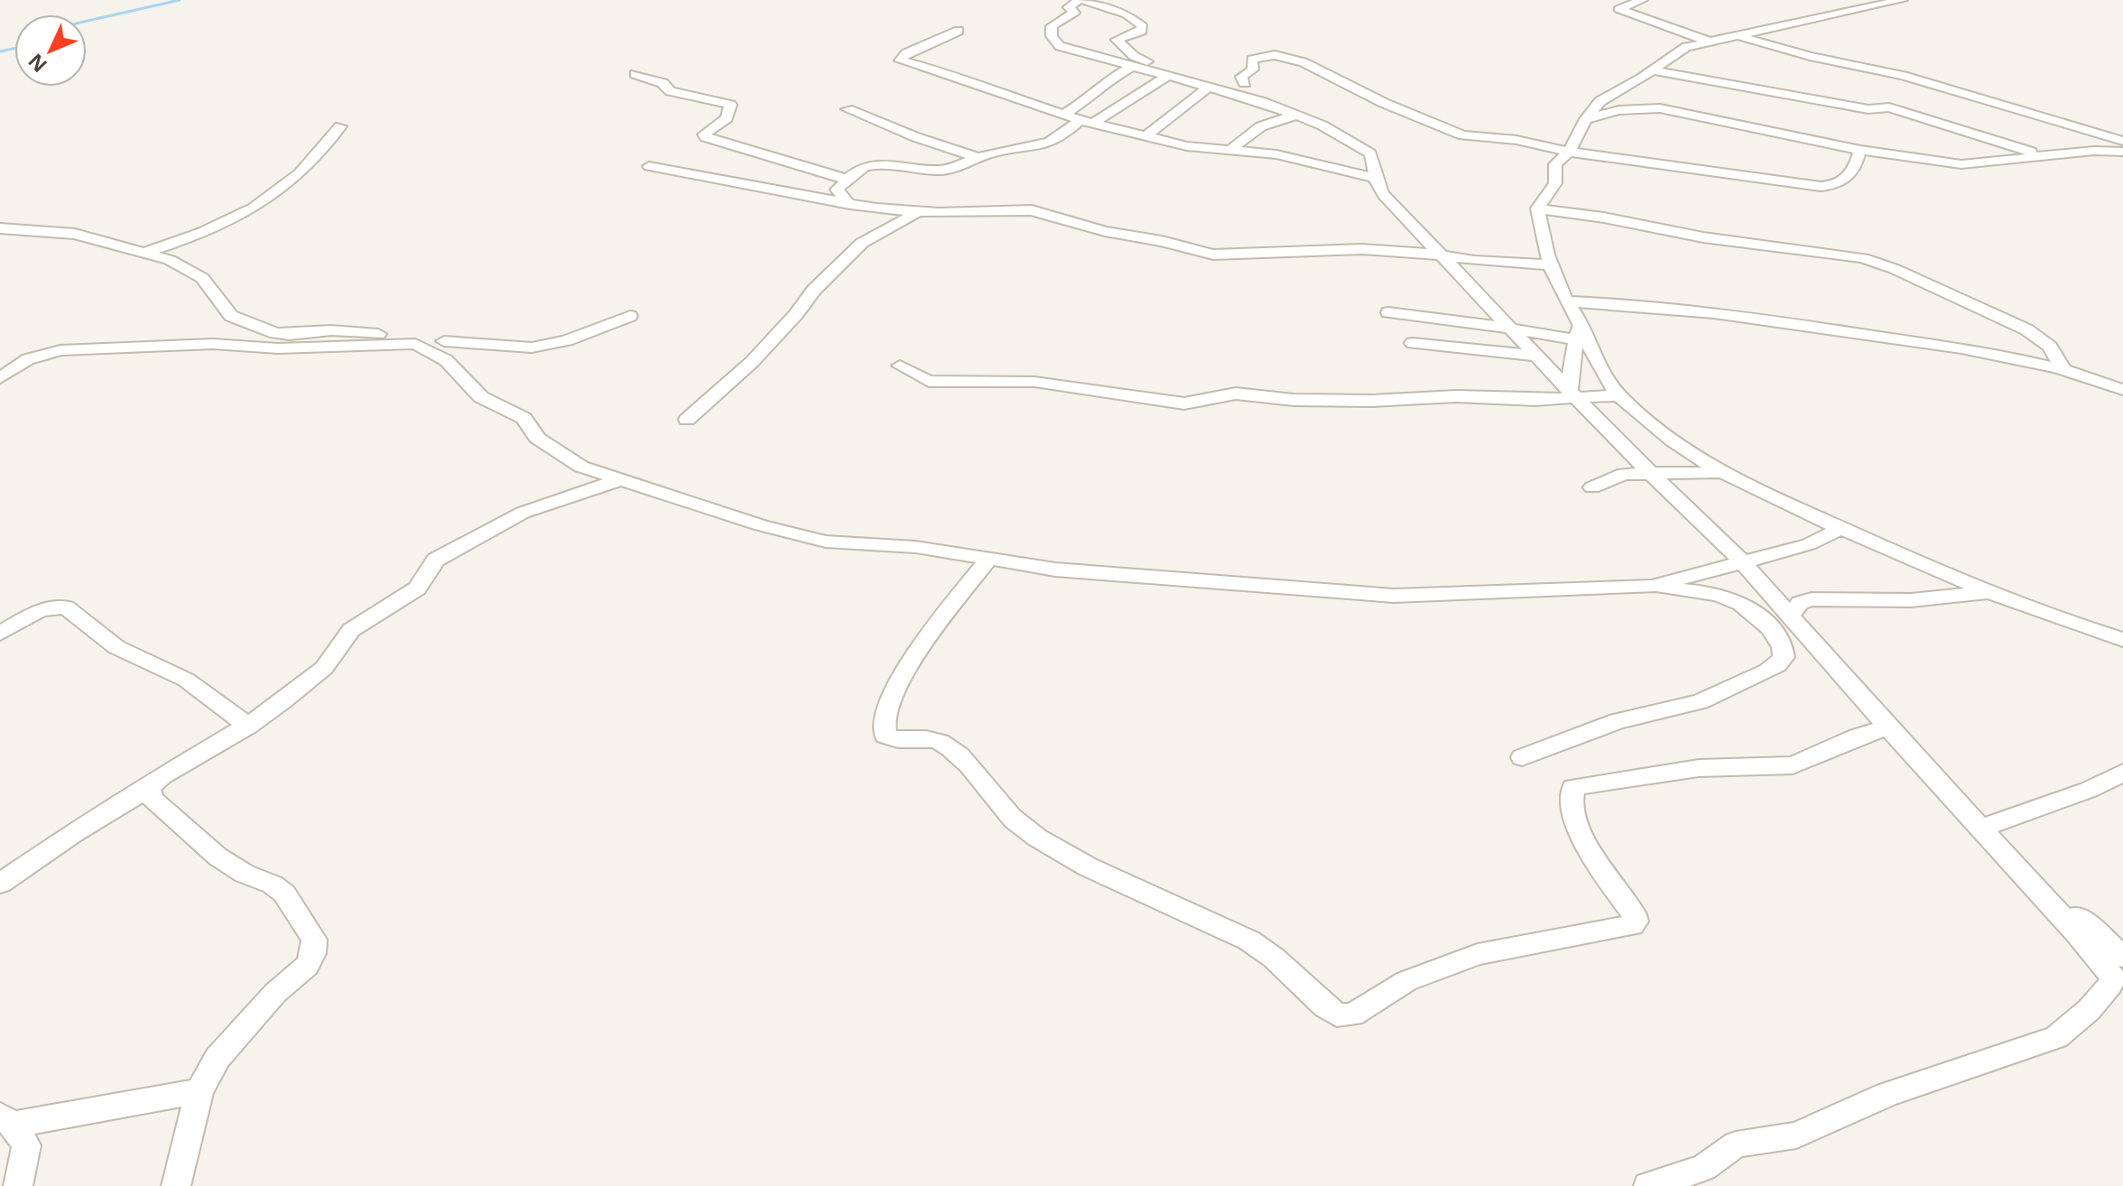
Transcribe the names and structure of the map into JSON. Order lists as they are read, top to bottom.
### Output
{
  "north": "bottom left"
}
